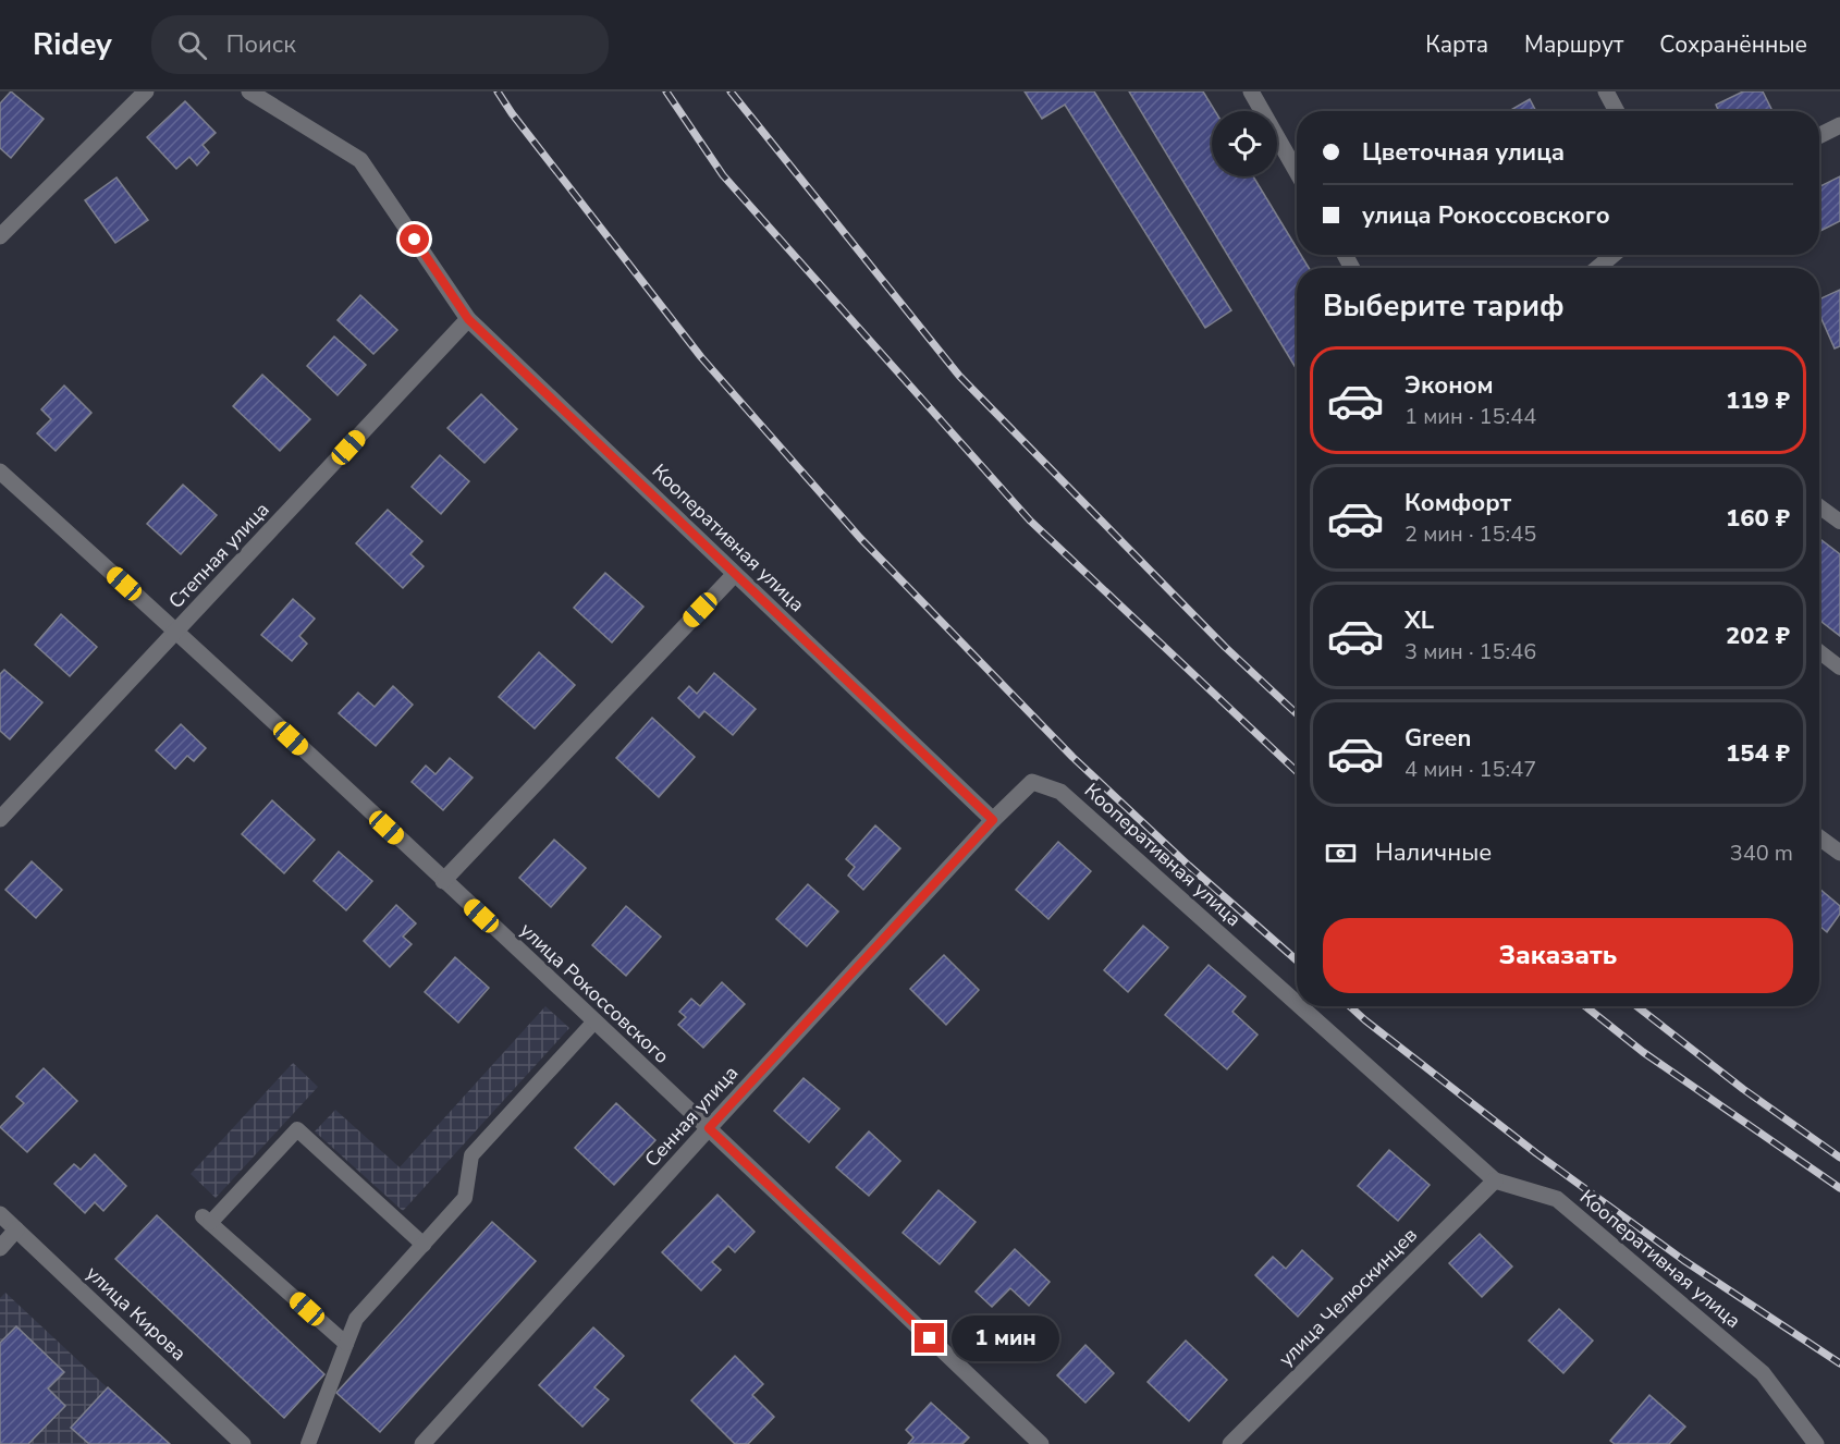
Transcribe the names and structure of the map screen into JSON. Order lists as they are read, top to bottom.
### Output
{
  "streets": {
    "street": [
      "Кооперативная улица",
      "Степная улица",
      "улица Рокоссовского",
      "Сенная улица",
      "улица Челюскинцев",
      "улица Кирова"
    ]
  },
  "crossings": [
    ["Кооперативная улица", "Степная улица"],
    ["Кооперативная улица", "Сенная улица"],
    ["Кооперативная улица", "улица Челюскинцев"],
    ["Степная улица", "улица Рокоссовского"],
    ["улица Рокоссовского", "Сенная улица"]
  ],
  "page": {
    "header": "Ridey",
    "search": "Поиск",
    "nav": ["Карта", "Маршрут", "Сохранённые"],
    "banner": ["Цветочная улица", "улица Рокоссовского"],
    "heading": "Выберите тариф",
    "list": [
      {
        "name": "Эконом",
        "note": "1 мин · 15:44",
        "value": "119 ₽"
      },
      {
        "name": "Комфорт",
        "note": "2 мин · 15:45",
        "value": "160 ₽"
      },
      {
        "name": "XL",
        "note": "3 мин · 15:46",
        "value": "202 ₽"
      },
      {
        "name": "Green",
        "note": "4 мин · 15:47",
        "value": "154 ₽"
      }
    ],
    "pay": ["Наличные", "340 m"],
    "buttons": "Заказать",
    "bubble": "1 мин"
  }
}
